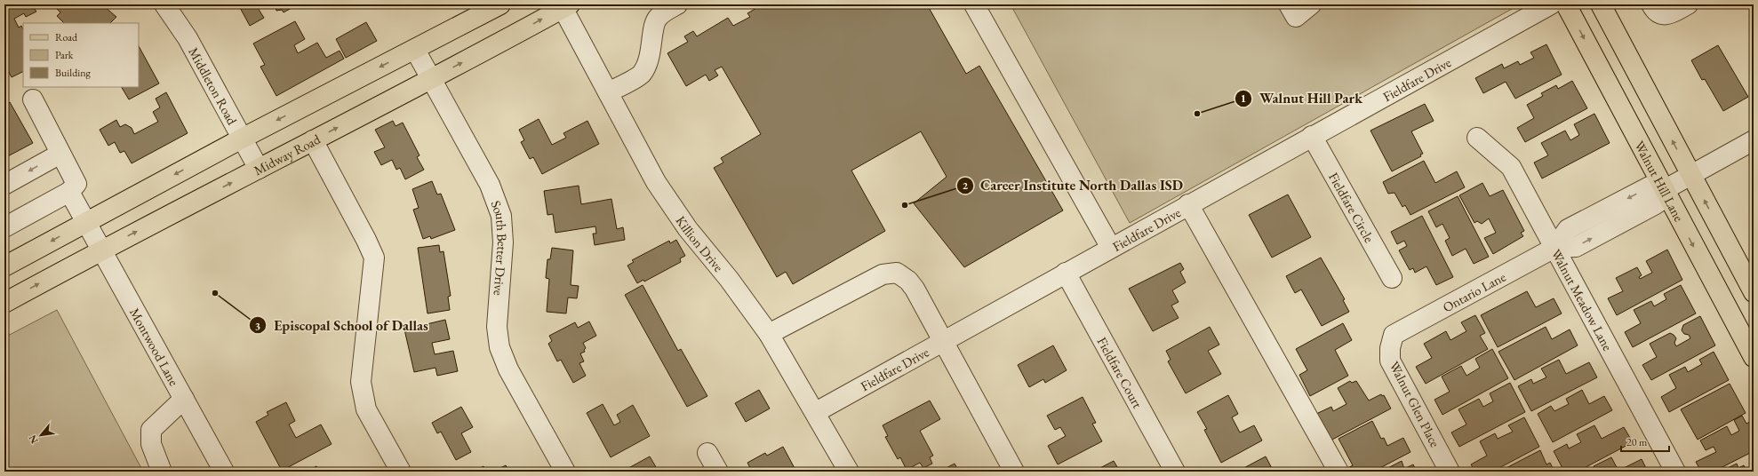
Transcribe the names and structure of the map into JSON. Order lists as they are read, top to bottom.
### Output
{
  "streets": {
    "main road": ["Midway Road", "Walnut Hill Lane"],
    "street": [
      "Fieldfare Drive",
      "Middleton Road",
      "Fieldfare Circle",
      "Killion Drive",
      "South Better Drive",
      "Ontario Lane",
      "Walnut Meadow Lane",
      "Montwood Lane",
      "Fieldfare Court",
      "Walnut Glen Place"
    ]
  },
  "crossings": [
    ["Fieldfare Drive", "Fieldfare Circle"],
    ["Fieldfare Drive", "Killion Drive"],
    ["Fieldfare Drive", "Fieldfare Court"],
    ["Middleton Road", "Midway Road"],
    ["Midway Road", "Killion Drive"],
    ["Midway Road", "South Better Drive"],
    ["Midway Road", "Montwood Lane"],
    ["Walnut Hill Lane", "Ontario Lane"],
    ["Ontario Lane", "Walnut Meadow Lane"],
    ["Ontario Lane", "Walnut Glen Place"]
  ],
  "places": ["Walnut Hill Park", "Career Institute North Dallas ISD", "Episcopal School of Dallas"],
  "legend": ["Road", "Park", "Building"],
  "scale_bar": "20 m",
  "north": "bottom left"
}
